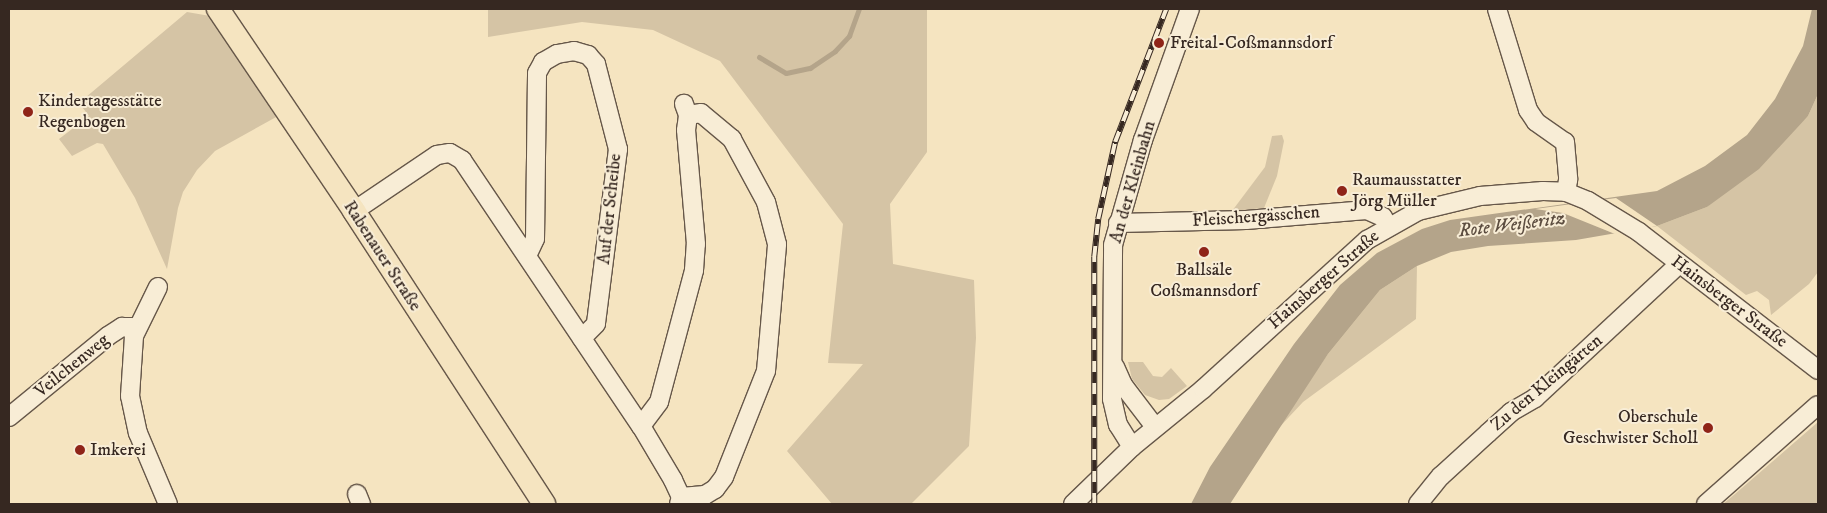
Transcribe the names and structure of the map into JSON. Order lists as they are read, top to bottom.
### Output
{
  "streets": {
    "main road": ["Rabenauer Straße"],
    "street": [
      "An der Kleinbahn",
      "Auf der Scheibe",
      "Fleischergässchen",
      "Hainsberger Straße",
      "Veilchenweg",
      "Zu den Kleingärten"
    ]
  },
  "crossings": [
    ["An der Kleinbahn", "Fleischergässchen"],
    ["An der Kleinbahn", "Hainsberger Straße"],
    ["Fleischergässchen", "Hainsberger Straße"],
    ["Hainsberger Straße", "Zu den Kleingärten"]
  ],
  "water": ["Rote Weißeritz"],
  "places": [
    "Freital-Coßmannsdorf",
    "Kindertagesstätte Regenbogen",
    "Raumausstatter Jörg Müller",
    "Ballsäle Coßmannsdorf",
    "Oberschule Geschwister Scholl",
    "Imkerei"
  ]
}
